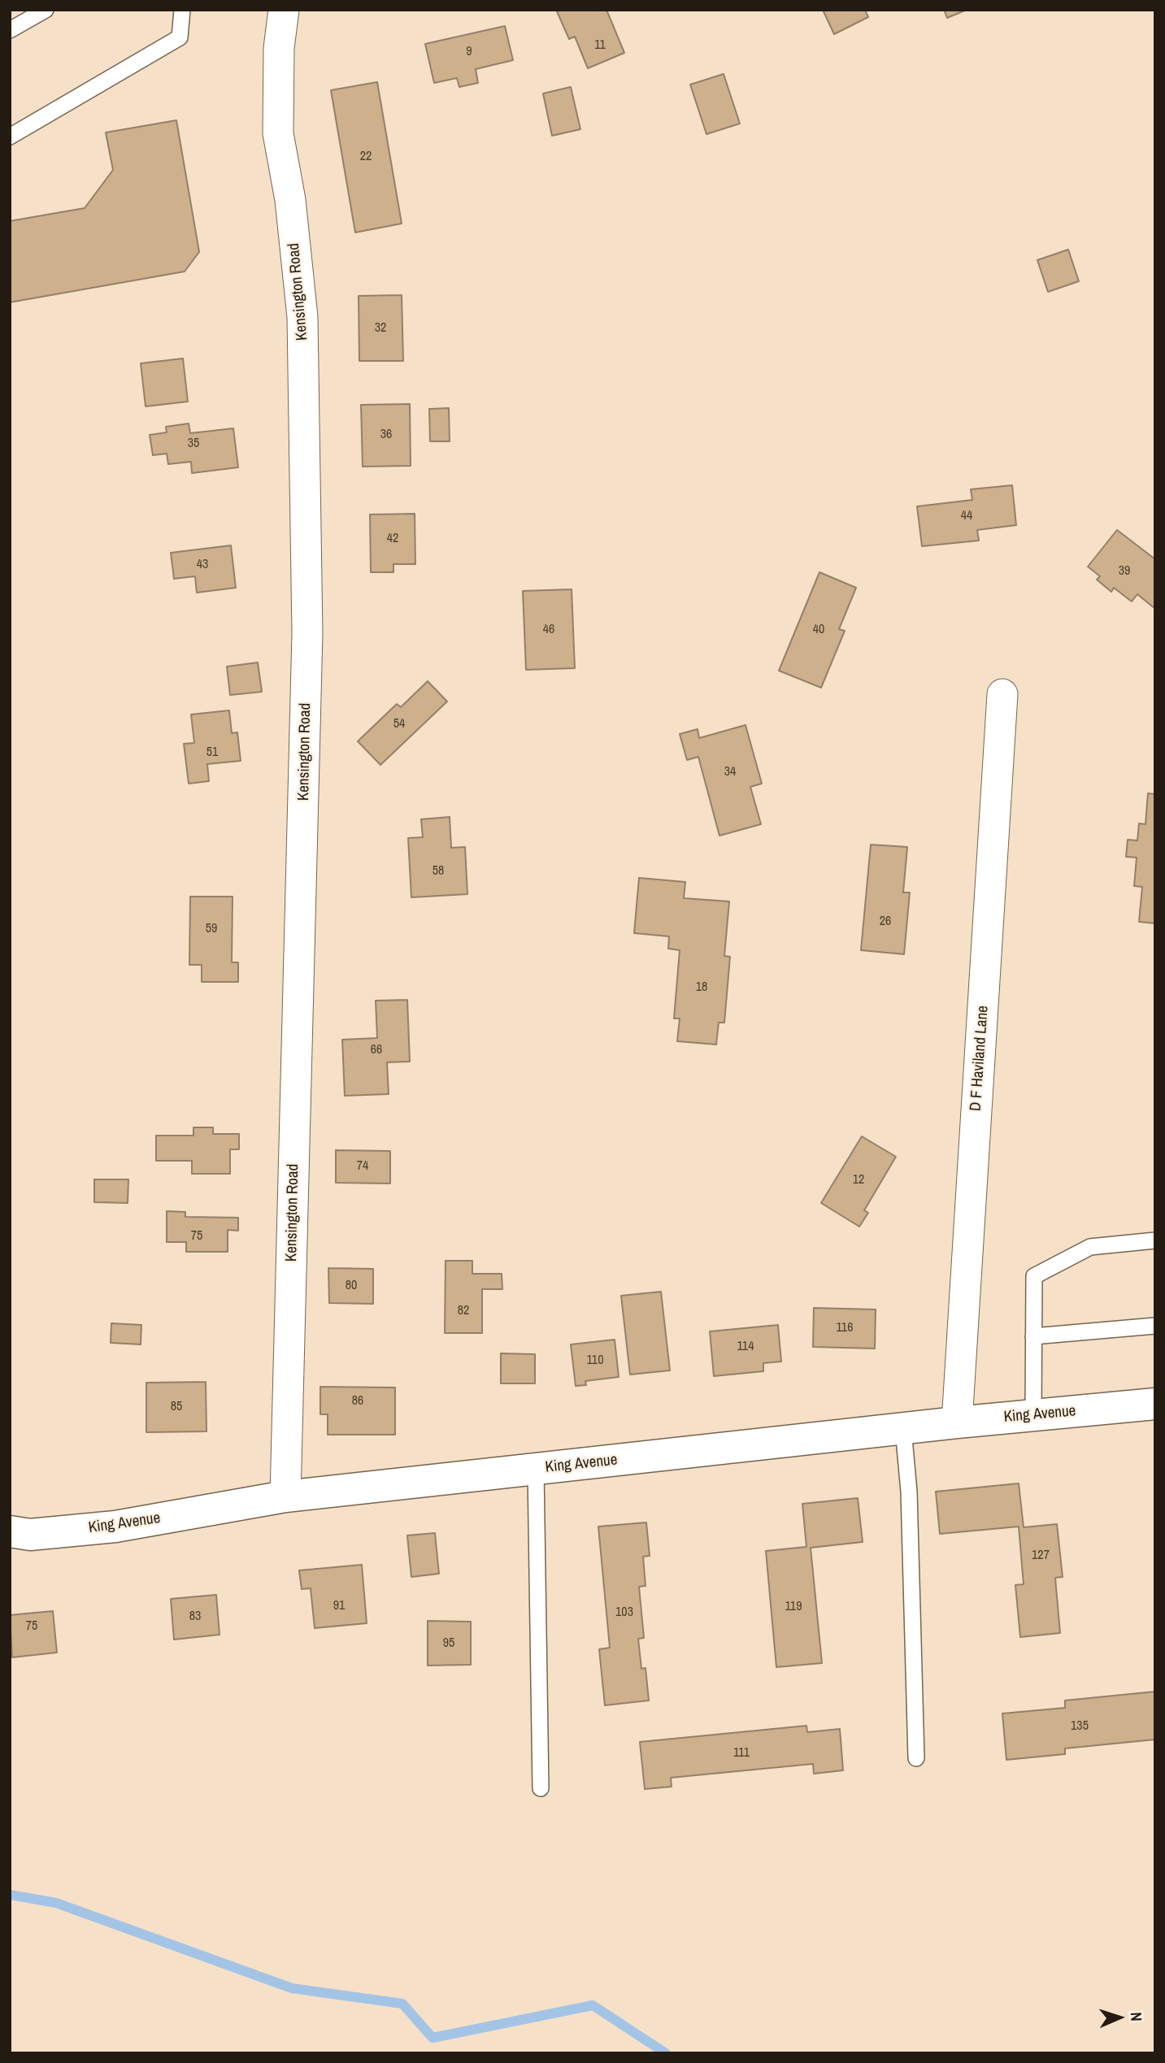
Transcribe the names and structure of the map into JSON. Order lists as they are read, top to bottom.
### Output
{
  "streets": {
    "street": ["Kensington Road", "D F Haviland Lane", "King Avenue"]
  },
  "crossings": [
    ["Kensington Road", "King Avenue"],
    ["D F Haviland Lane", "King Avenue"]
  ],
  "house_numbers": [
    "11",
    "9",
    "22",
    "32",
    "36",
    "35",
    "44",
    "42",
    "43",
    "39",
    "46",
    "40",
    "54",
    "51",
    "34",
    "58",
    "26",
    "59",
    "18",
    "66",
    "74",
    "12",
    "75",
    "80",
    "82",
    "116",
    "114",
    "110",
    "86",
    "85",
    "127",
    "91",
    "119",
    "103",
    "83",
    "75",
    "95",
    "135",
    "111"
  ],
  "north": "right"
}
